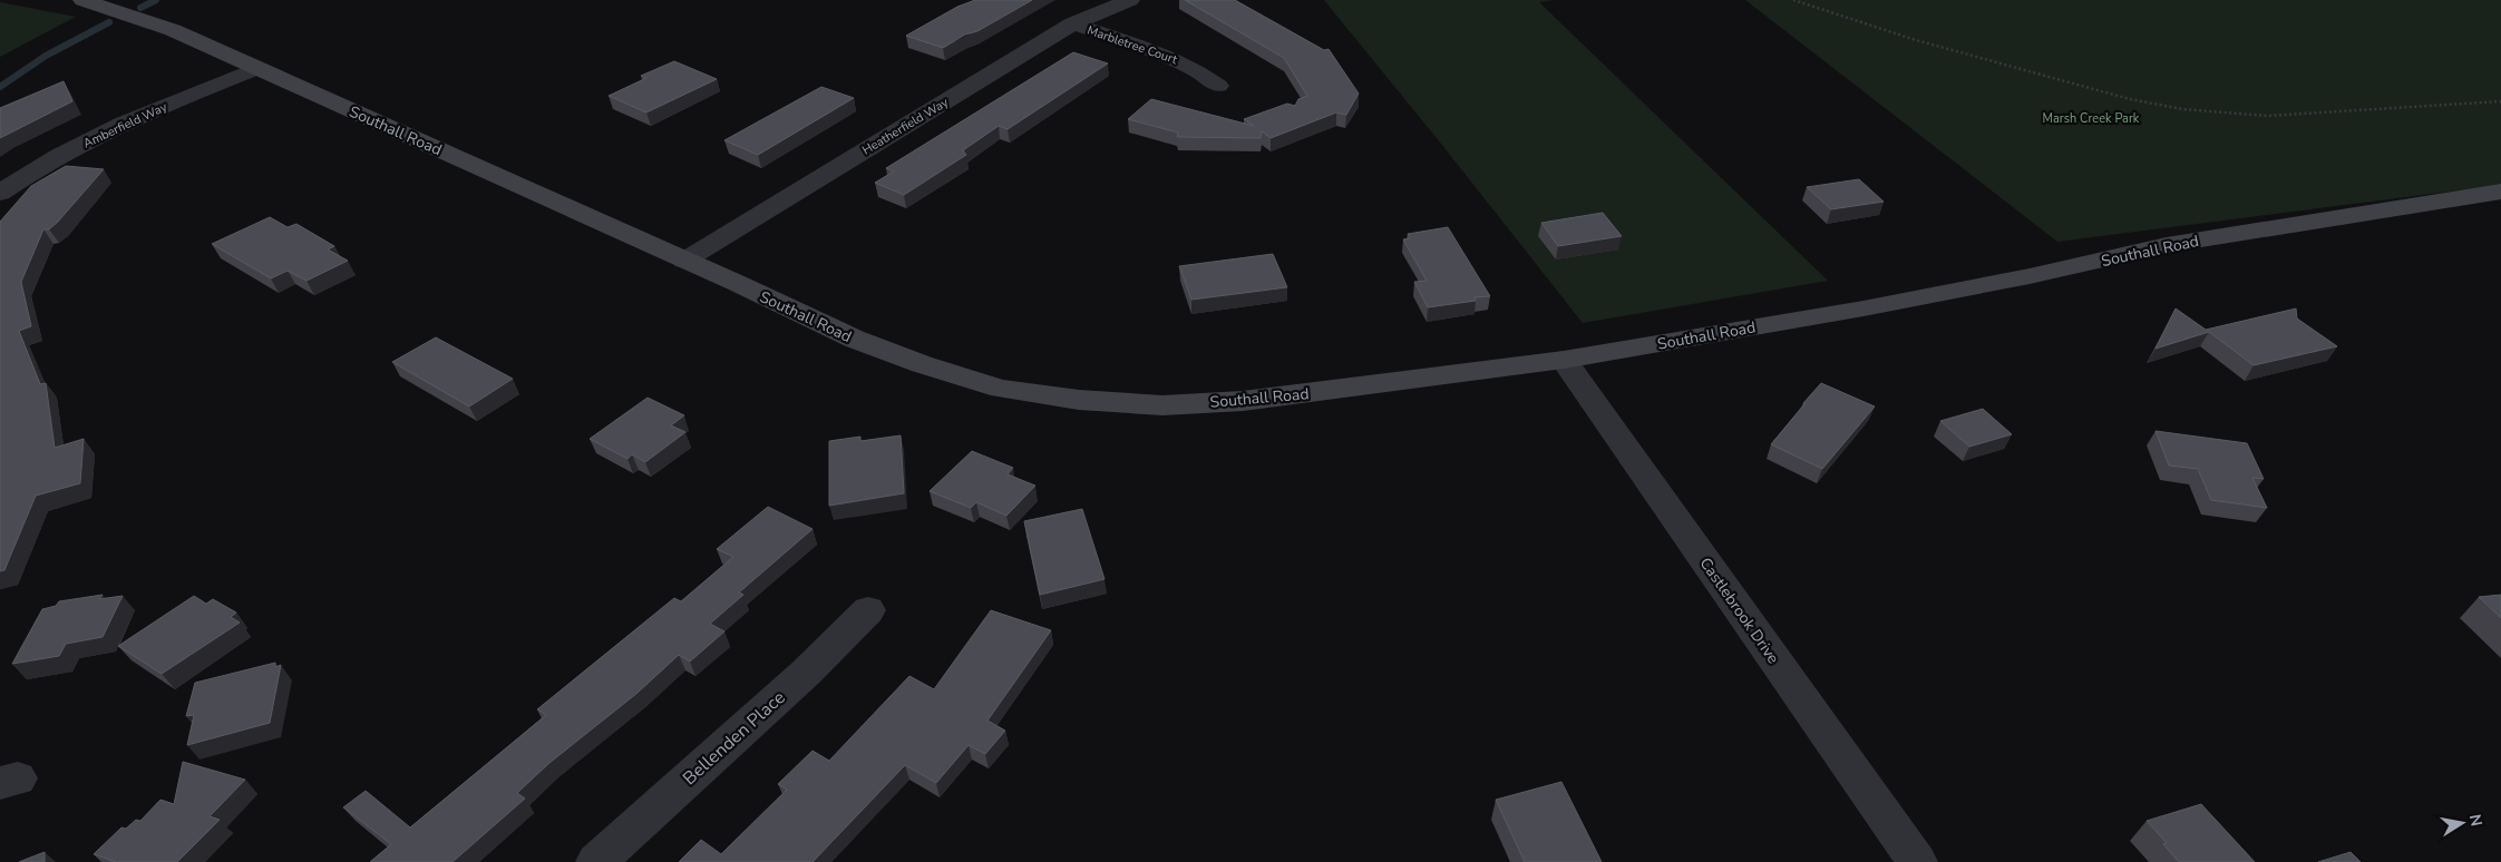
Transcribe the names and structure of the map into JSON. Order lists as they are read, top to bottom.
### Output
{
  "streets": {
    "street": [
      "Marbletree Court",
      "Amberfield Way",
      "Heatherfield Way",
      "Southall Road",
      "Castlebrook Drive",
      "Bellenden Place"
    ]
  },
  "crossings": [
    ["Marbletree Court", "Heatherfield Way"],
    ["Amberfield Way", "Southall Road"],
    ["Heatherfield Way", "Southall Road"],
    ["Southall Road", "Castlebrook Drive"]
  ],
  "parks": ["Marsh Creek Park"],
  "north": "right"
}
